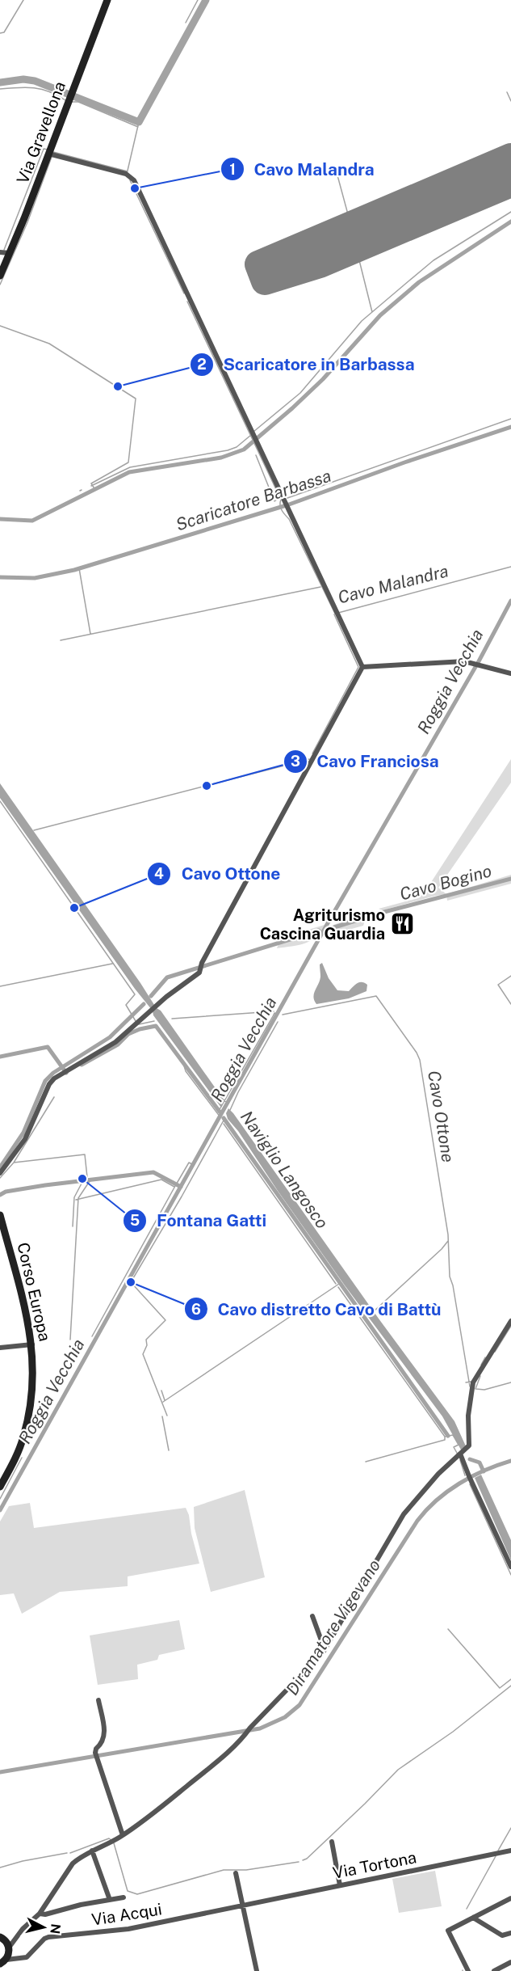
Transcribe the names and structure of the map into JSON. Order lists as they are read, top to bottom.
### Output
{
  "streets": {
    "main road": ["Via Gravellona", "Corso Europa"],
    "street": ["Via Tortona", "Via Acqui"]
  },
  "crossings": [
    ["Via Tortona", "Via Acqui"]
  ],
  "water": [
    "Scaricatore Barbassa",
    "Cavo Malandra",
    "Roggia Vecchia",
    "Cavo Bogino",
    "Cavo Ottone",
    "Naviglio Langosco",
    "Diramatore Vigevano"
  ],
  "places": {
    "other": [
      "Cavo Malandra",
      "Scaricatore in Barbassa",
      "Cavo Franciosa",
      "Cavo Ottone",
      "Fontana Gatti",
      "Cavo distretto Cavo di Battù"
    ],
    "restaurant": ["Agriturismo Cascina Guardia"]
  },
  "north": "right"
}
